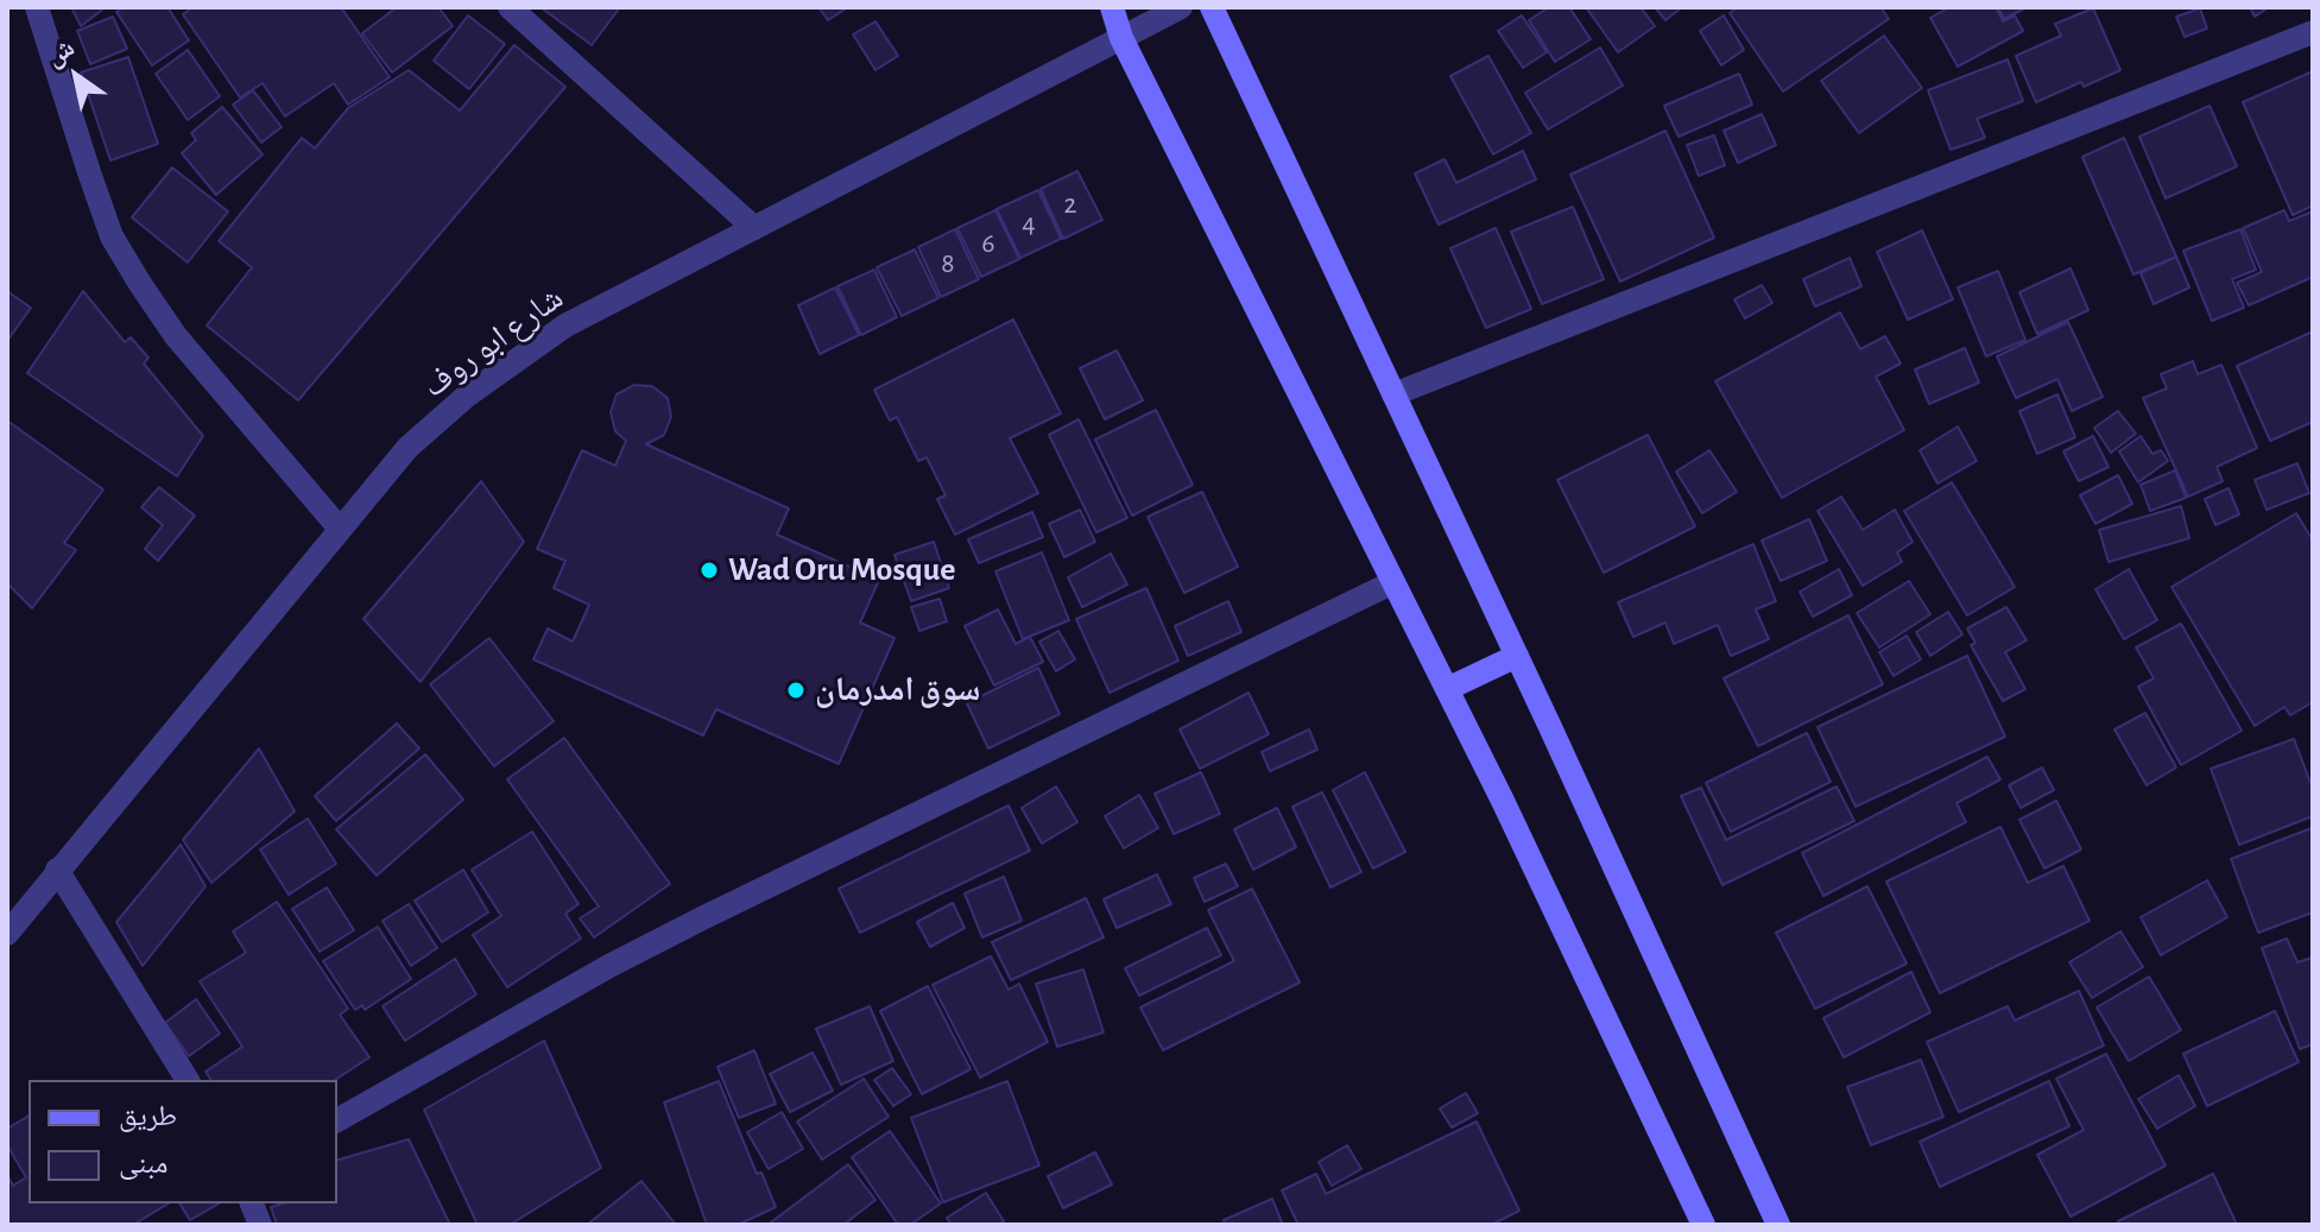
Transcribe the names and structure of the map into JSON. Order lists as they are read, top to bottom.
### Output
{
  "streets": {
    "street": ["شارع ابو روف"]
  },
  "places": ["Wad Oru Mosque", "سوق امدرمان"],
  "house_numbers": [
    "2",
    "4",
    "6",
    "8"
  ],
  "legend": ["طريق", "مبنى"],
  "north": "top left"
}
